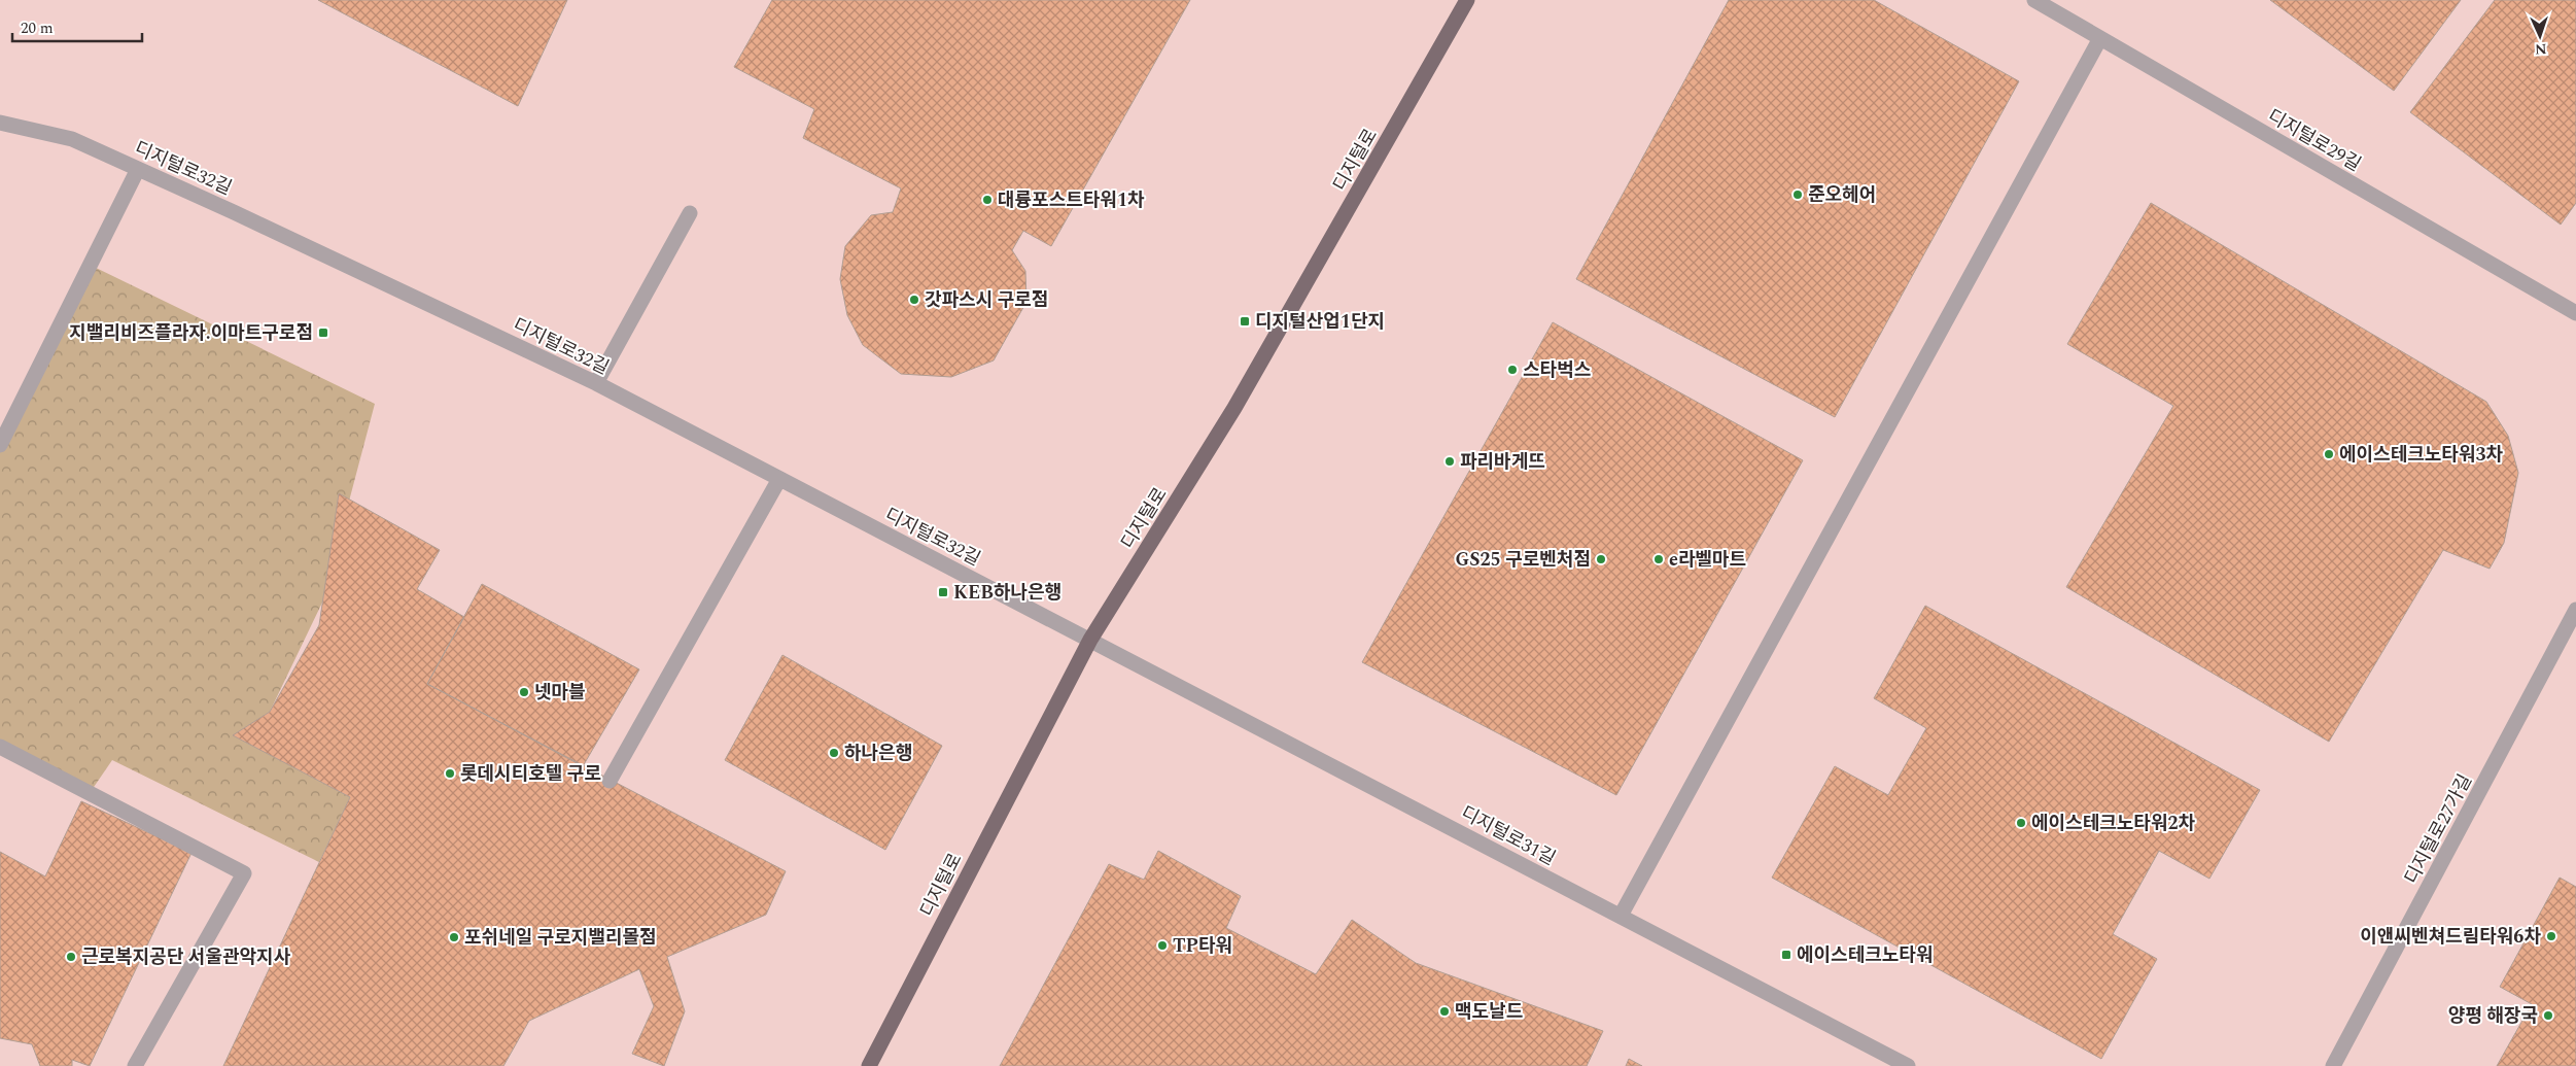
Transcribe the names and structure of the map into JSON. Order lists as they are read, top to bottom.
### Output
{
  "streets": {
    "main road": ["디지털로"],
    "street": [
      "디지털로29길",
      "디지털로32길",
      "디지털로27가길",
      "디지털로31길"
    ]
  },
  "crossings": [
    ["디지털로", "디지털로32길"],
    ["디지털로", "디지털로31길"],
    ["디지털로32길", "디지털로31길"]
  ],
  "places": {
    "other": [
      "준오헤어",
      "대륭포스트타워1차",
      "갓파스시 구로점",
      "스타벅스",
      "에이스테크노타워3차",
      "파리바게뜨",
      "GS25 구로벤처점",
      "e라벨마트",
      "넷마블",
      "하나은행",
      "롯데시티호텔 구로",
      "에이스테크노타워2차",
      "이앤씨벤쳐드림타워6차",
      "포쉬네일 구로지밸리몰점",
      "TP타워",
      "근로복지공단 서울관악지사",
      "맥도날드",
      "양평 해장국"
    ],
    "transit": [
      "디지털산업1단지",
      "지밸리비즈플라자.이마트구로점",
      "KEB하나은행",
      "에이스테크노타워"
    ]
  },
  "scale_bar": "20 m",
  "north": "bottom"
}
